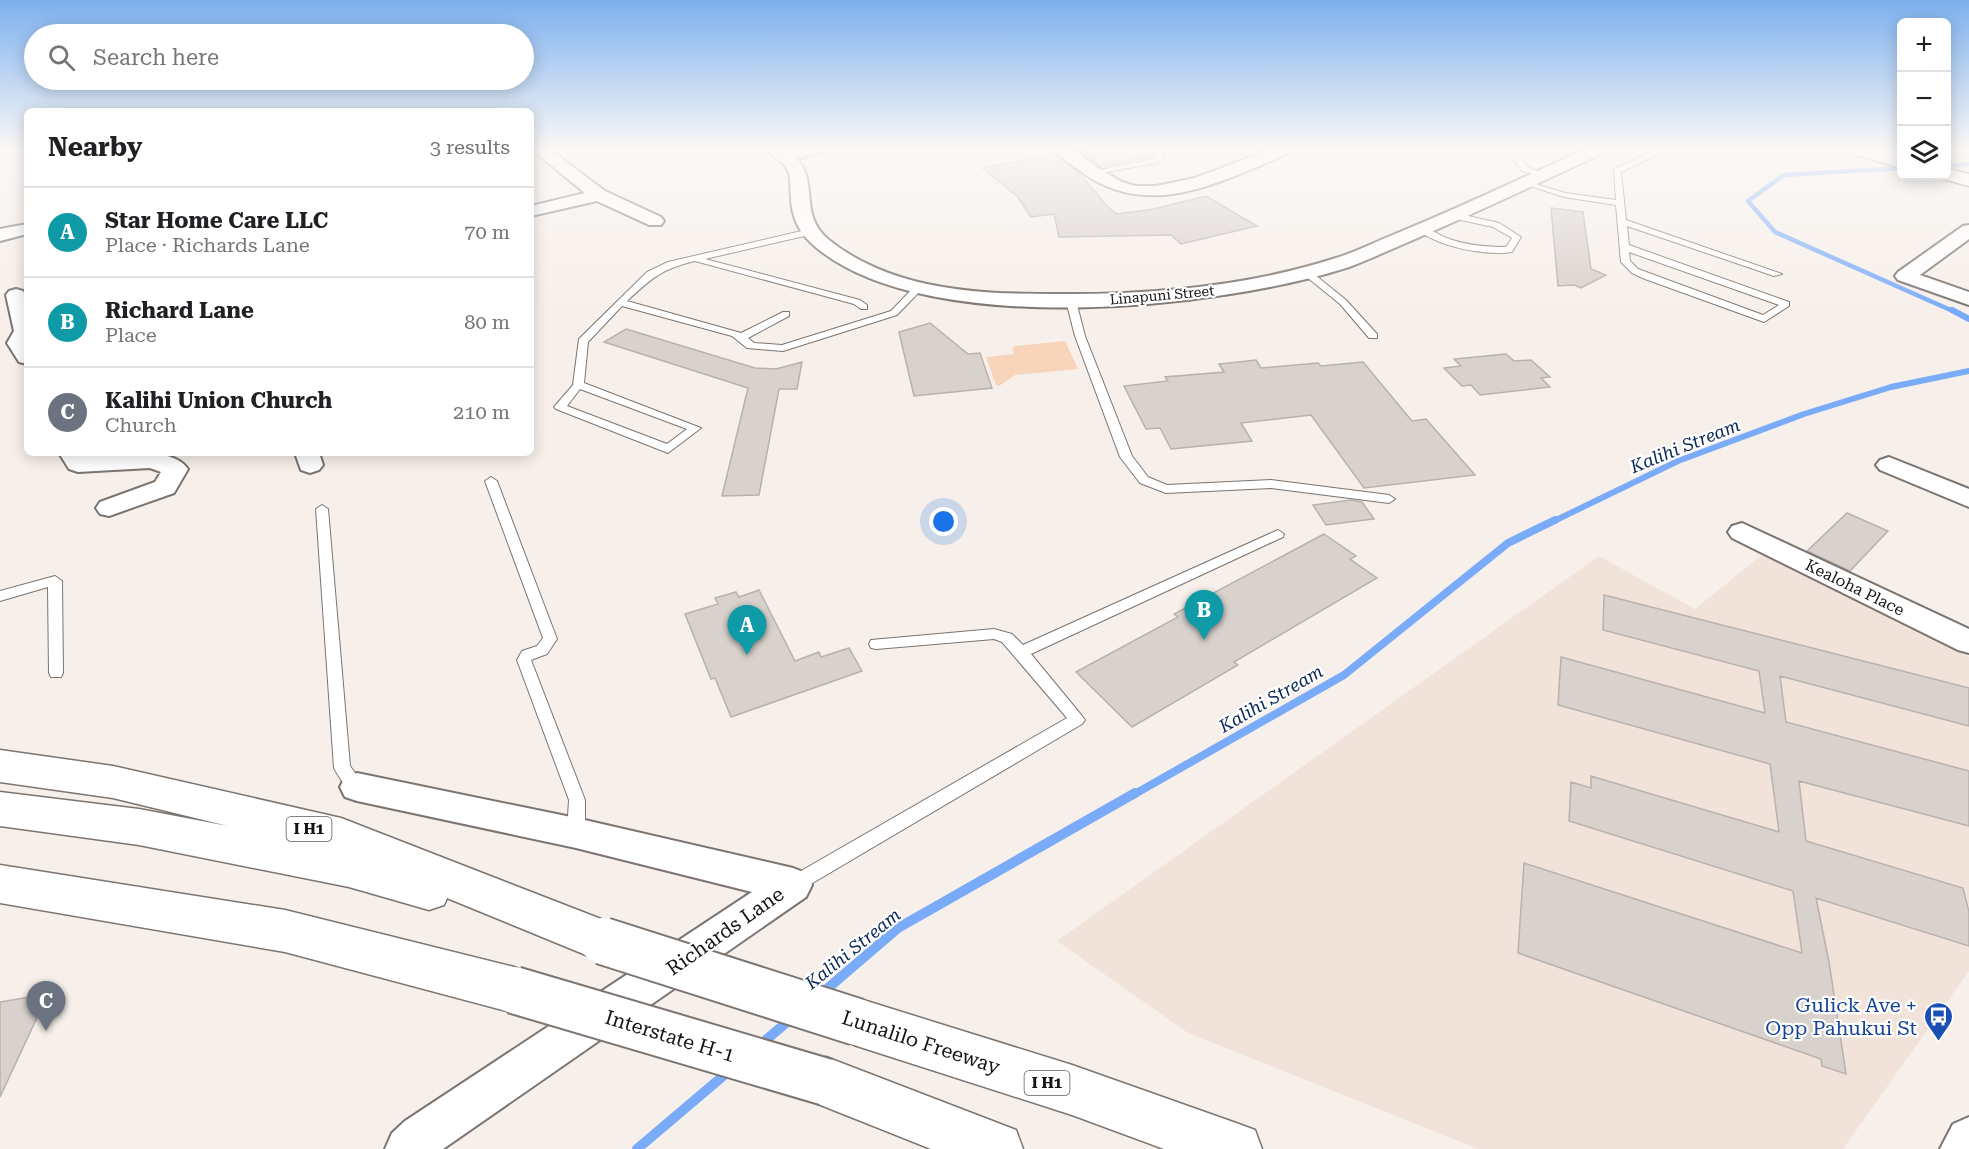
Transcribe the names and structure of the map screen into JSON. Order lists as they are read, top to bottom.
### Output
{
  "streets": {
    "main road": ["I H1", "Interstate H-1", "Lunalilo Freeway"],
    "street": ["Linapuni Street", "Kealoha Place", "Richards Lane"]
  },
  "crossings": [
    ["I H1", "Lunalilo Freeway"]
  ],
  "water": ["Kalihi Stream"],
  "places": {
    "bus stop": ["Gulick Ave + Opp Pahukui St"]
  },
  "page": {
    "map_buttons": ["+", "−"],
    "search": "Search here",
    "heading": ["Nearby", "3 results"],
    "list": [
      {
        "mark": "A",
        "name": "Star Home Care LLC",
        "note": "Place · Richards Lane",
        "value": "70 m"
      },
      {
        "mark": "B",
        "name": "Richard Lane",
        "note": "Place",
        "value": "80 m"
      },
      {
        "mark": "C",
        "name": "Kalihi Union Church",
        "note": "Church",
        "value": "210 m"
      }
    ],
    "pins": ["B", "A", "C"]
  }
}
